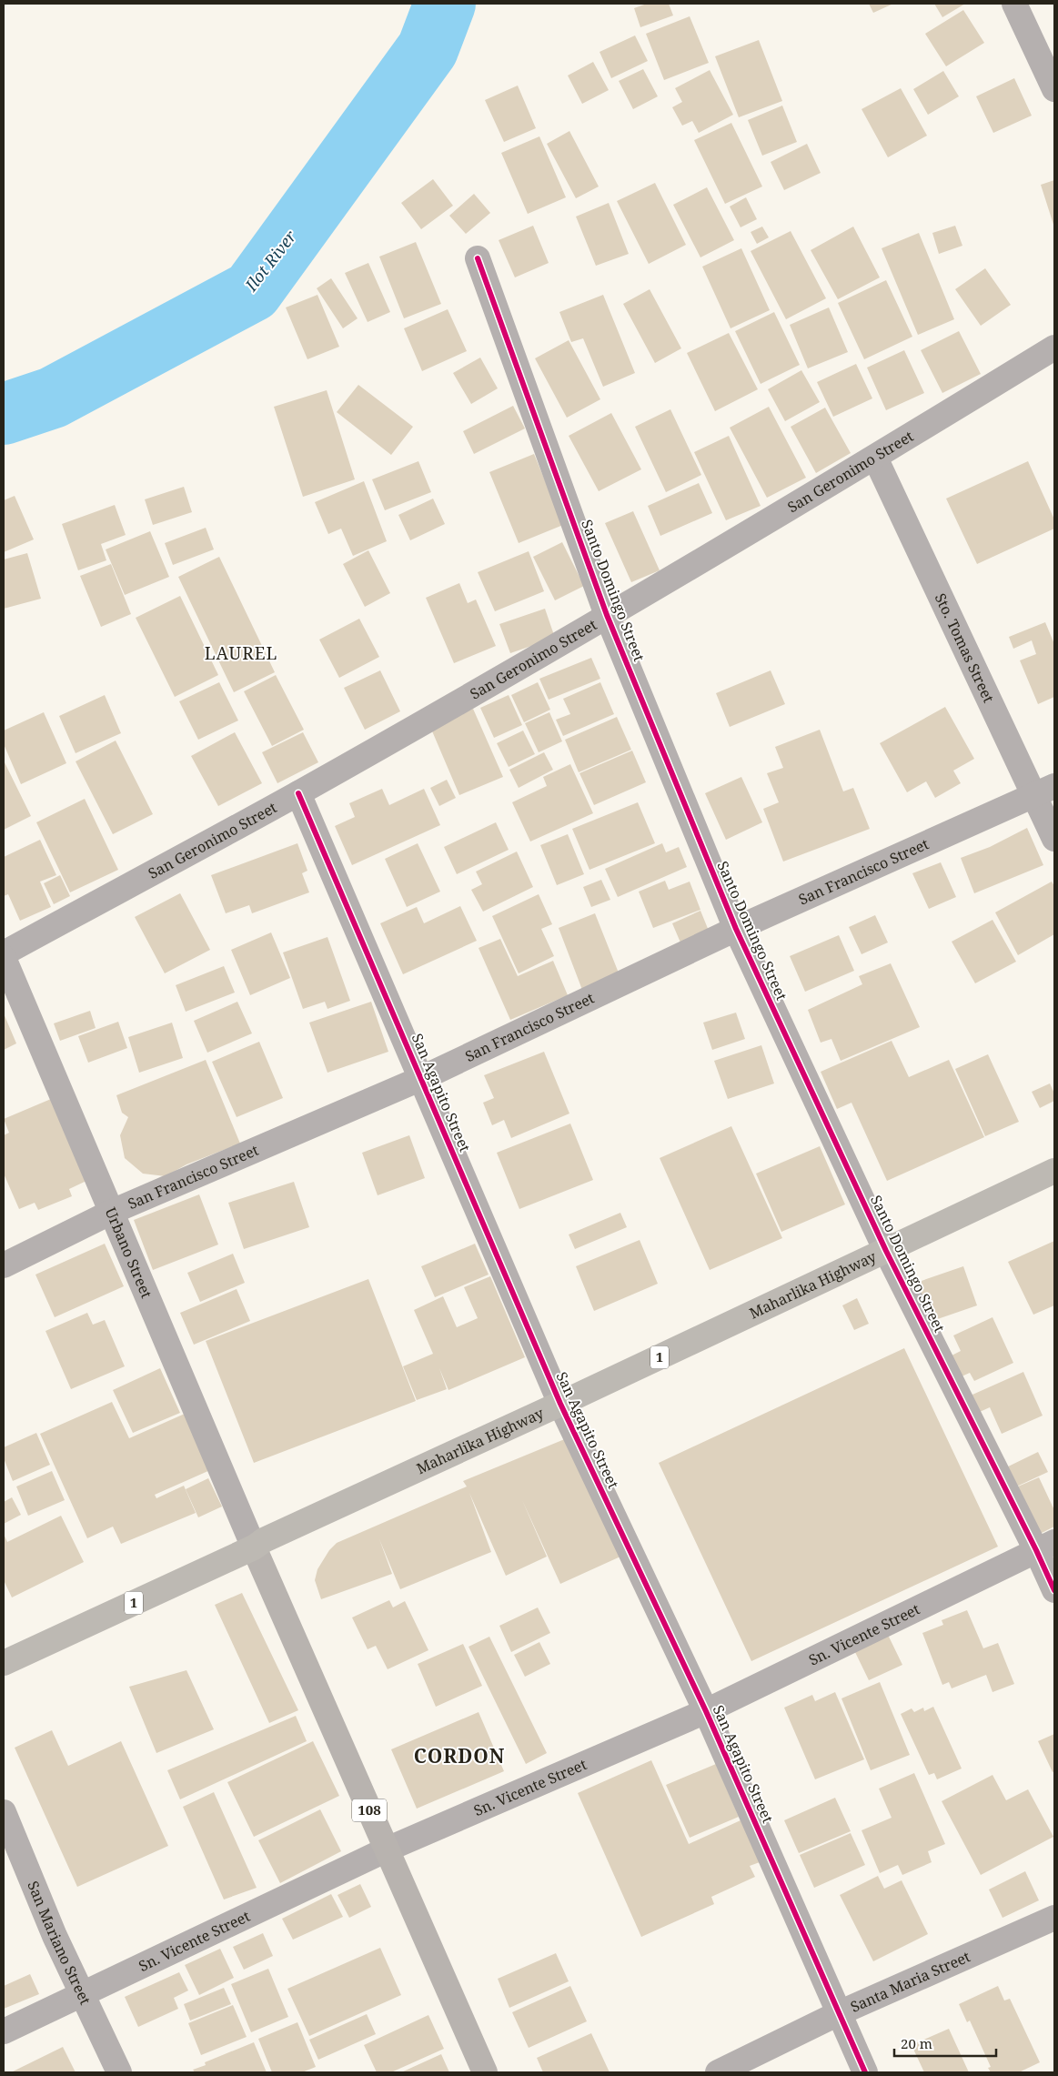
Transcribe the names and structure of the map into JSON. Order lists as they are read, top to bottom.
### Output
{
  "streets": {
    "highway": ["Maharlika Highway", "1"],
    "main road": ["108"],
    "street": [
      "San Geronimo Street",
      "Santo Domingo Street",
      "Sto. Tomas Street",
      "San Francisco Street",
      "San Agapito Street",
      "Urbano Street",
      "Sn. Vicente Street",
      "San Mariano Street",
      "Santa Maria Street"
    ]
  },
  "crossings": [
    ["San Geronimo Street", "Santo Domingo Street"],
    ["San Geronimo Street", "Sto. Tomas Street"],
    ["San Geronimo Street", "San Agapito Street"],
    ["Santo Domingo Street", "San Francisco Street"],
    ["Santo Domingo Street", "Maharlika Highway"],
    ["Santo Domingo Street", "Sn. Vicente Street"],
    ["Sto. Tomas Street", "San Francisco Street"],
    ["San Francisco Street", "San Agapito Street"],
    ["San Francisco Street", "Urbano Street"],
    ["San Agapito Street", "Maharlika Highway"],
    ["San Agapito Street", "Sn. Vicente Street"],
    ["San Agapito Street", "Santa Maria Street"],
    ["Urbano Street", "Maharlika Highway"],
    ["Urbano Street", "108"],
    ["Maharlika Highway", "108"],
    ["Sn. Vicente Street", "108"],
    ["Sn. Vicente Street", "San Mariano Street"]
  ],
  "districts": ["LAUREL", "CORDON"],
  "water": ["Ilot River"],
  "scale_bar": "20 m"
}
